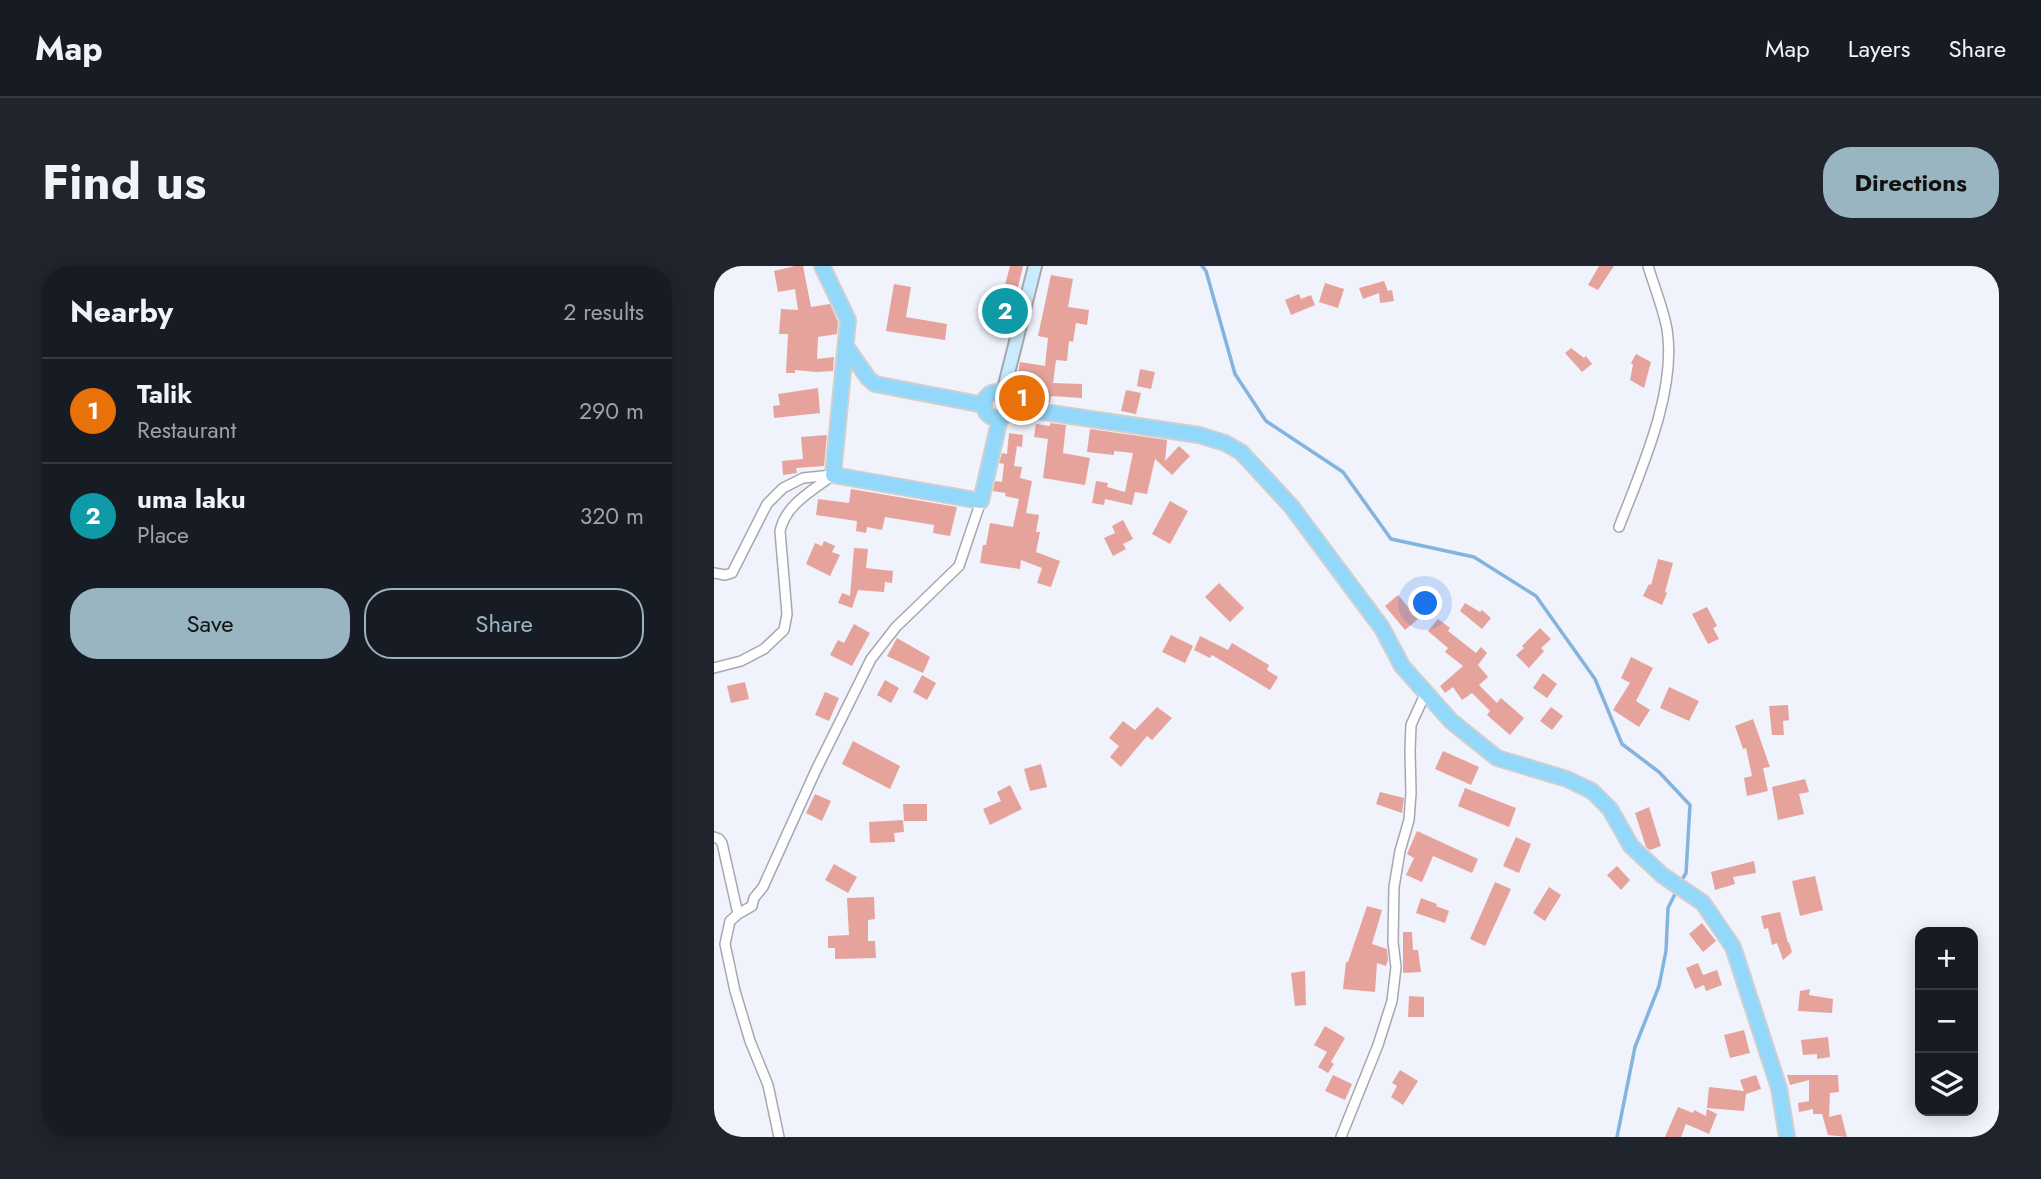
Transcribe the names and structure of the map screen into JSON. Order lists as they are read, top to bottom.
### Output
{
  "page": {
    "header": "Map",
    "nav": ["Map", "Layers", "Share"],
    "title": "Find us",
    "buttons": [
      "Directions",
      ["Save", "Share"]
    ],
    "heading": ["Nearby", "2 results"],
    "pins": ["2", "1"],
    "list": [
      {
        "mark": "1",
        "name": "Talik",
        "note": "Restaurant",
        "value": "290 m"
      },
      {
        "mark": "2",
        "name": "uma laku",
        "note": "Place",
        "value": "320 m"
      }
    ],
    "map_buttons": ["+", "−"]
  }
}
